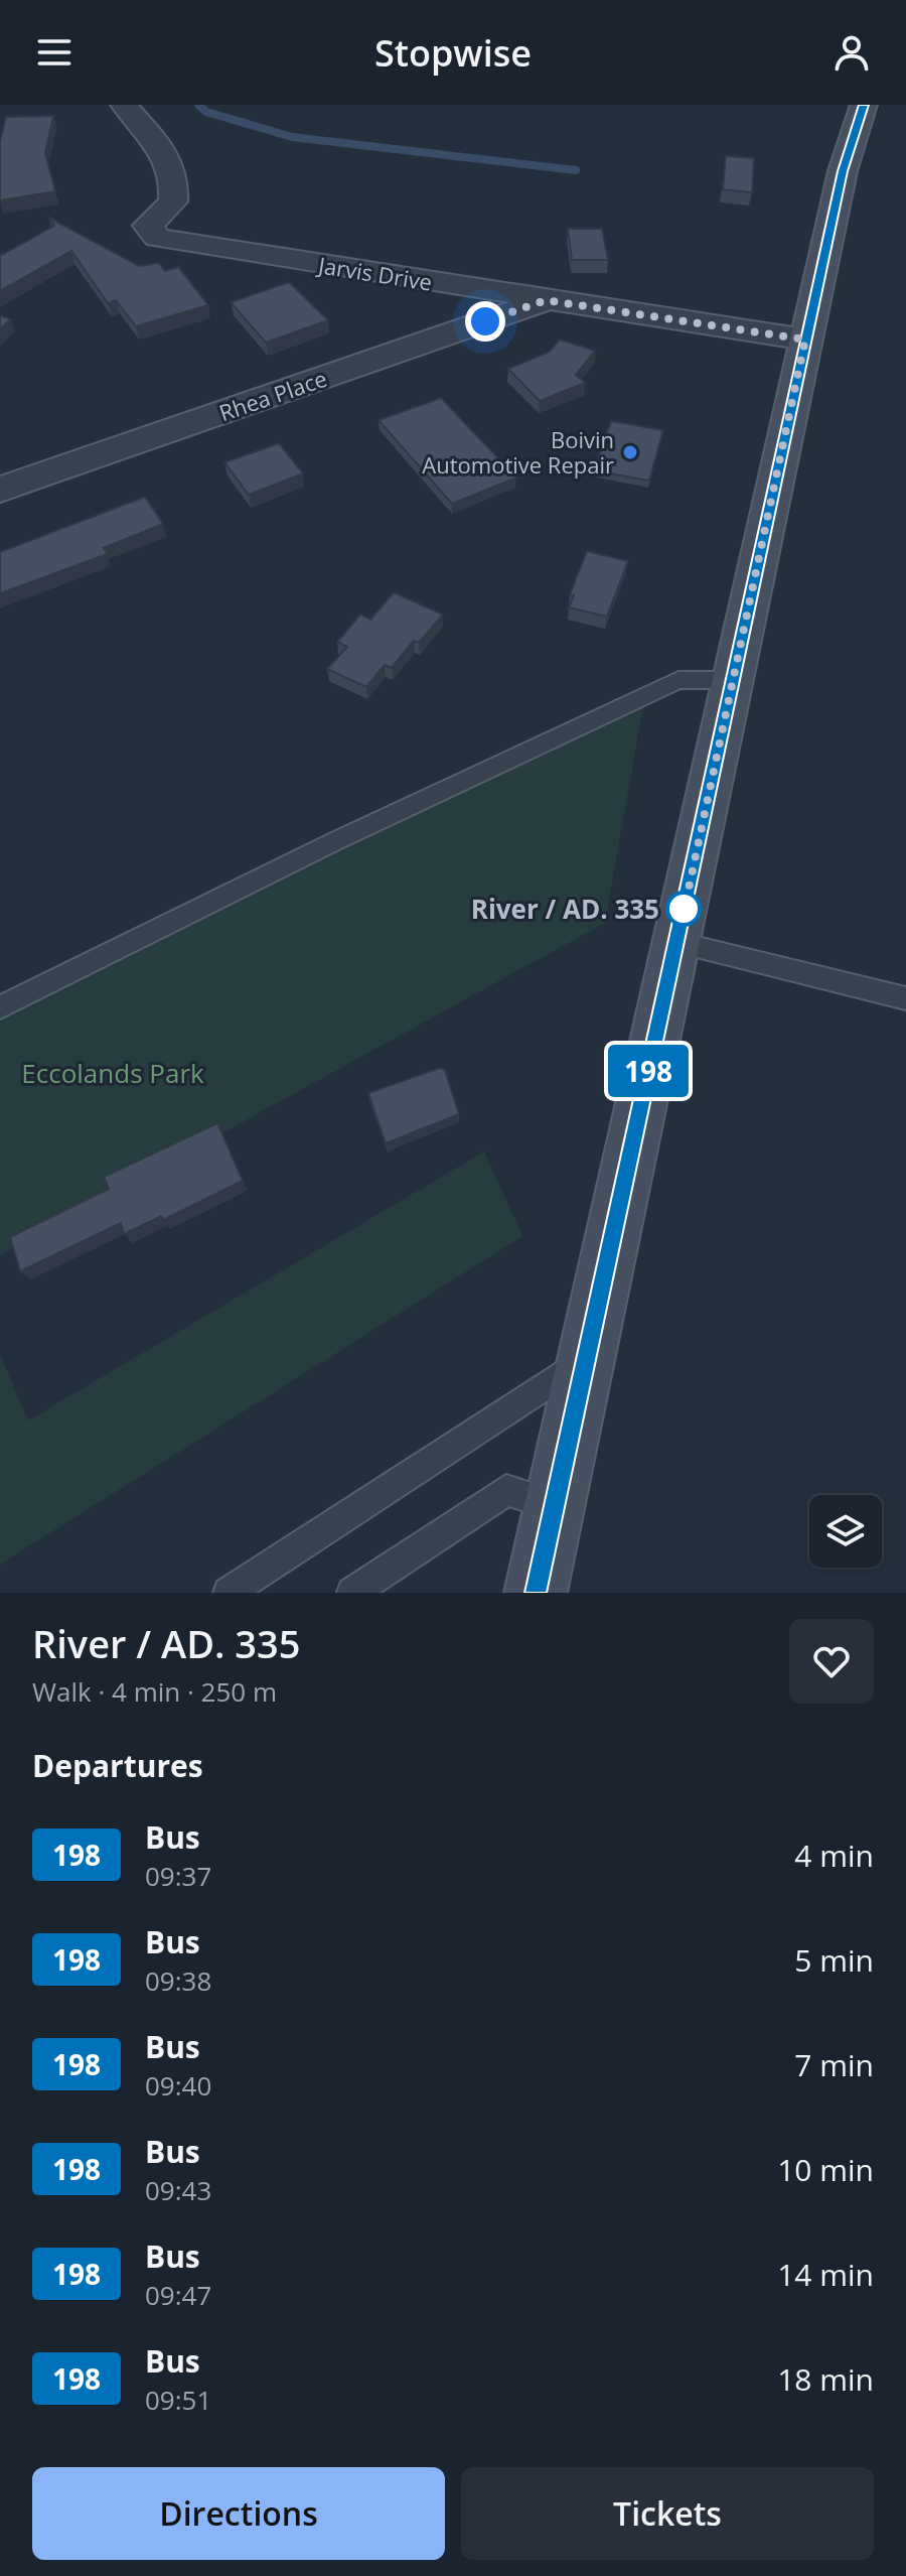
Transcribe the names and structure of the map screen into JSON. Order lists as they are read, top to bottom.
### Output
{
  "streets": {
    "street": ["Jarvis Drive", "Rhea Place"]
  },
  "crossings": [
    ["Jarvis Drive", "Rhea Place"]
  ],
  "parks": ["Eccolands Park"],
  "places": ["Boivin Automotive Repair", "River / AD. 335"],
  "lines": ["bus line 198"],
  "page": {
    "header": "Stopwise",
    "on_map": "198",
    "heading": [
      ["River / AD. 335", "Walk · 4 min · 250 m"],
      "Departures"
    ],
    "list": [
      {
        "mark": "198",
        "name": "Bus",
        "note": "09:37",
        "value": "4 min"
      },
      {
        "mark": "198",
        "name": "Bus",
        "note": "09:38",
        "value": "5 min"
      },
      {
        "mark": "198",
        "name": "Bus",
        "note": "09:40",
        "value": "7 min"
      },
      {
        "mark": "198",
        "name": "Bus",
        "note": "09:43",
        "value": "10 min"
      },
      {
        "mark": "198",
        "name": "Bus",
        "note": "09:47",
        "value": "14 min"
      },
      {
        "mark": "198",
        "name": "Bus",
        "note": "09:51",
        "value": "18 min"
      }
    ],
    "buttons": ["Directions", "Tickets"]
  }
}
